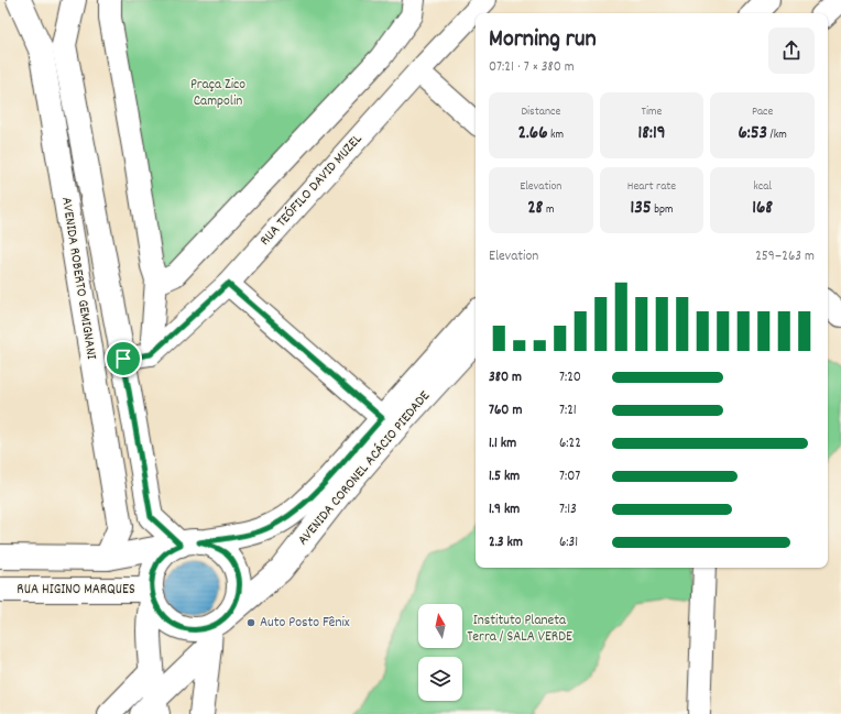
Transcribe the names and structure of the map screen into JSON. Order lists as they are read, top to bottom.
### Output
{
  "streets": {
    "main road": ["AVENIDA ROBERTO GEMIGNANI", "AVENIDA CORONEL ACÁCIO PIEDADE", "RUA HIGINO MARQUES"],
    "street": ["RUA TEÓFILO DAVID MUZEL"]
  },
  "crossings": [
    ["AVENIDA ROBERTO GEMIGNANI", "AVENIDA CORONEL ACÁCIO PIEDADE"],
    ["AVENIDA ROBERTO GEMIGNANI", "RUA HIGINO MARQUES"],
    ["AVENIDA CORONEL ACÁCIO PIEDADE", "RUA HIGINO MARQUES"]
  ],
  "parks": ["Praça Zico Campolin", "Instituto Planeta Terra / SALA VERDE"],
  "places": ["Auto Posto Fênix"],
  "north": "top",
  "page": {
    "heading": ["Morning run", "07:21 · 7 × 380 m"],
    "stats": [
      ["Distance", "2.66 km"],
      ["Time", "18:19"],
      ["Pace", "6:53 /km"],
      ["Elevation", "28 m"],
      ["Heart rate", "135 bpm"],
      ["kcal", "168"]
    ],
    "chart": ["Elevation", "259–263 m"],
    "list": [
      {
        "name": "380 m",
        "note": "7:20"
      },
      {
        "name": "760 m",
        "note": "7:21"
      },
      {
        "name": "1.1 km",
        "note": "6:22"
      },
      {
        "name": "1.5 km",
        "note": "7:07"
      },
      {
        "name": "1.9 km",
        "note": "7:13"
      },
      {
        "name": "2.3 km",
        "note": "6:31"
      }
    ]
  }
}
